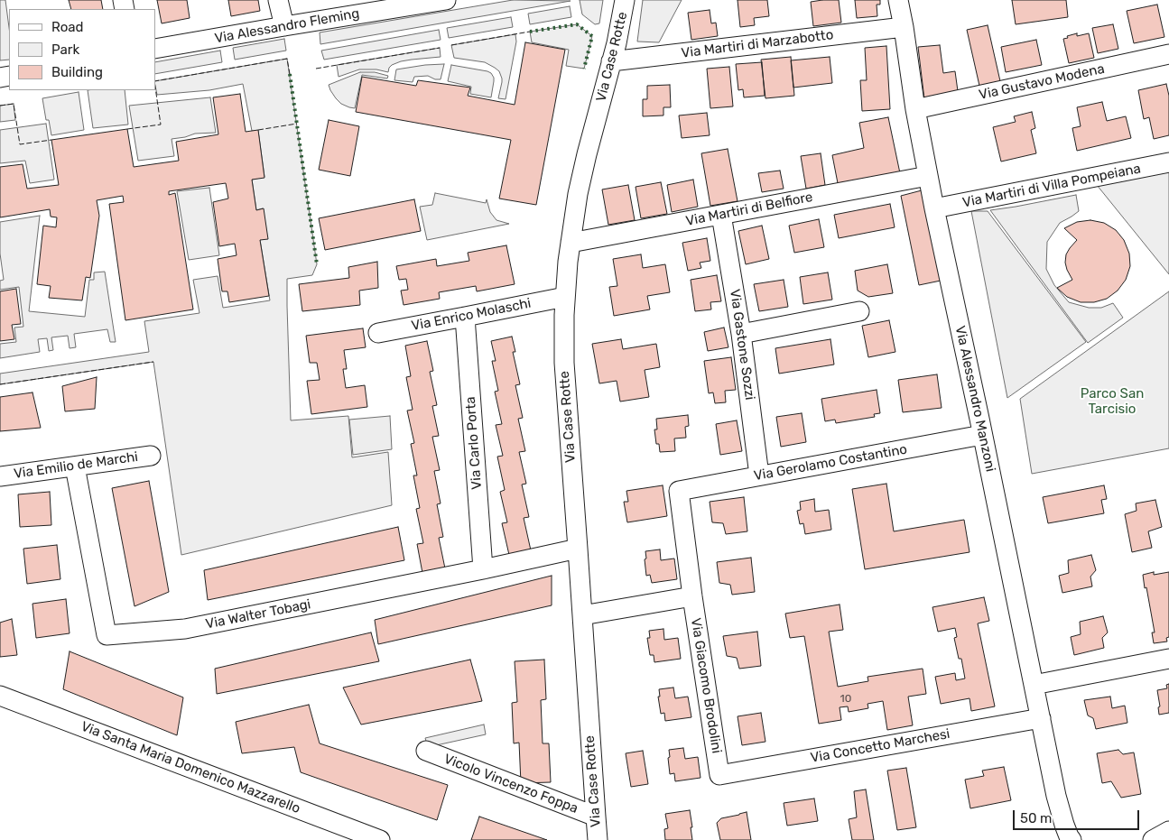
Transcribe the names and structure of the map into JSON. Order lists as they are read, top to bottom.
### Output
{
  "streets": {
    "street": [
      "Via Alessandro Fleming",
      "Via Martiri di Marzabotto",
      "Via Case Rotte",
      "Via Gustavo Modena",
      "Via Martiri di Villa Pompeiana",
      "Via Martiri di Belfiore",
      "Via Enrico Molaschi",
      "Via Gastone Sozzi",
      "Via Alessandro Manzoni",
      "Via Carlo Porta",
      "Via Gerolamo Costantino",
      "Via Emilio de Marchi",
      "Via Walter Tobagi",
      "Via Giacomo Brodolini",
      "Via Concetto Marchesi",
      "Via Santa Maria Domenico Mazzarello",
      "Vicolo Vincenzo Foppa"
    ]
  },
  "crossings": [
    ["Via Martiri di Marzabotto", "Via Case Rotte"],
    ["Via Martiri di Marzabotto", "Via Alessandro Manzoni"],
    ["Via Case Rotte", "Via Martiri di Belfiore"],
    ["Via Case Rotte", "Via Enrico Molaschi"],
    ["Via Case Rotte", "Via Walter Tobagi"],
    ["Via Case Rotte", "Vicolo Vincenzo Foppa"],
    ["Via Gustavo Modena", "Via Alessandro Manzoni"],
    ["Via Martiri di Villa Pompeiana", "Via Alessandro Manzoni"],
    ["Via Martiri di Belfiore", "Via Gastone Sozzi"],
    ["Via Martiri di Belfiore", "Via Alessandro Manzoni"],
    ["Via Enrico Molaschi", "Via Carlo Porta"],
    ["Via Gastone Sozzi", "Via Gerolamo Costantino"],
    ["Via Alessandro Manzoni", "Via Gerolamo Costantino"],
    ["Via Alessandro Manzoni", "Via Concetto Marchesi"],
    ["Via Carlo Porta", "Via Walter Tobagi"],
    ["Via Gerolamo Costantino", "Via Giacomo Brodolini"],
    ["Via Emilio de Marchi", "Via Walter Tobagi"],
    ["Via Giacomo Brodolini", "Via Concetto Marchesi"]
  ],
  "parks": ["Parco San Tarcisio"],
  "house_numbers": ["10"],
  "legend": ["Road", "Park", "Building"],
  "scale_bar": "50 m"
}
